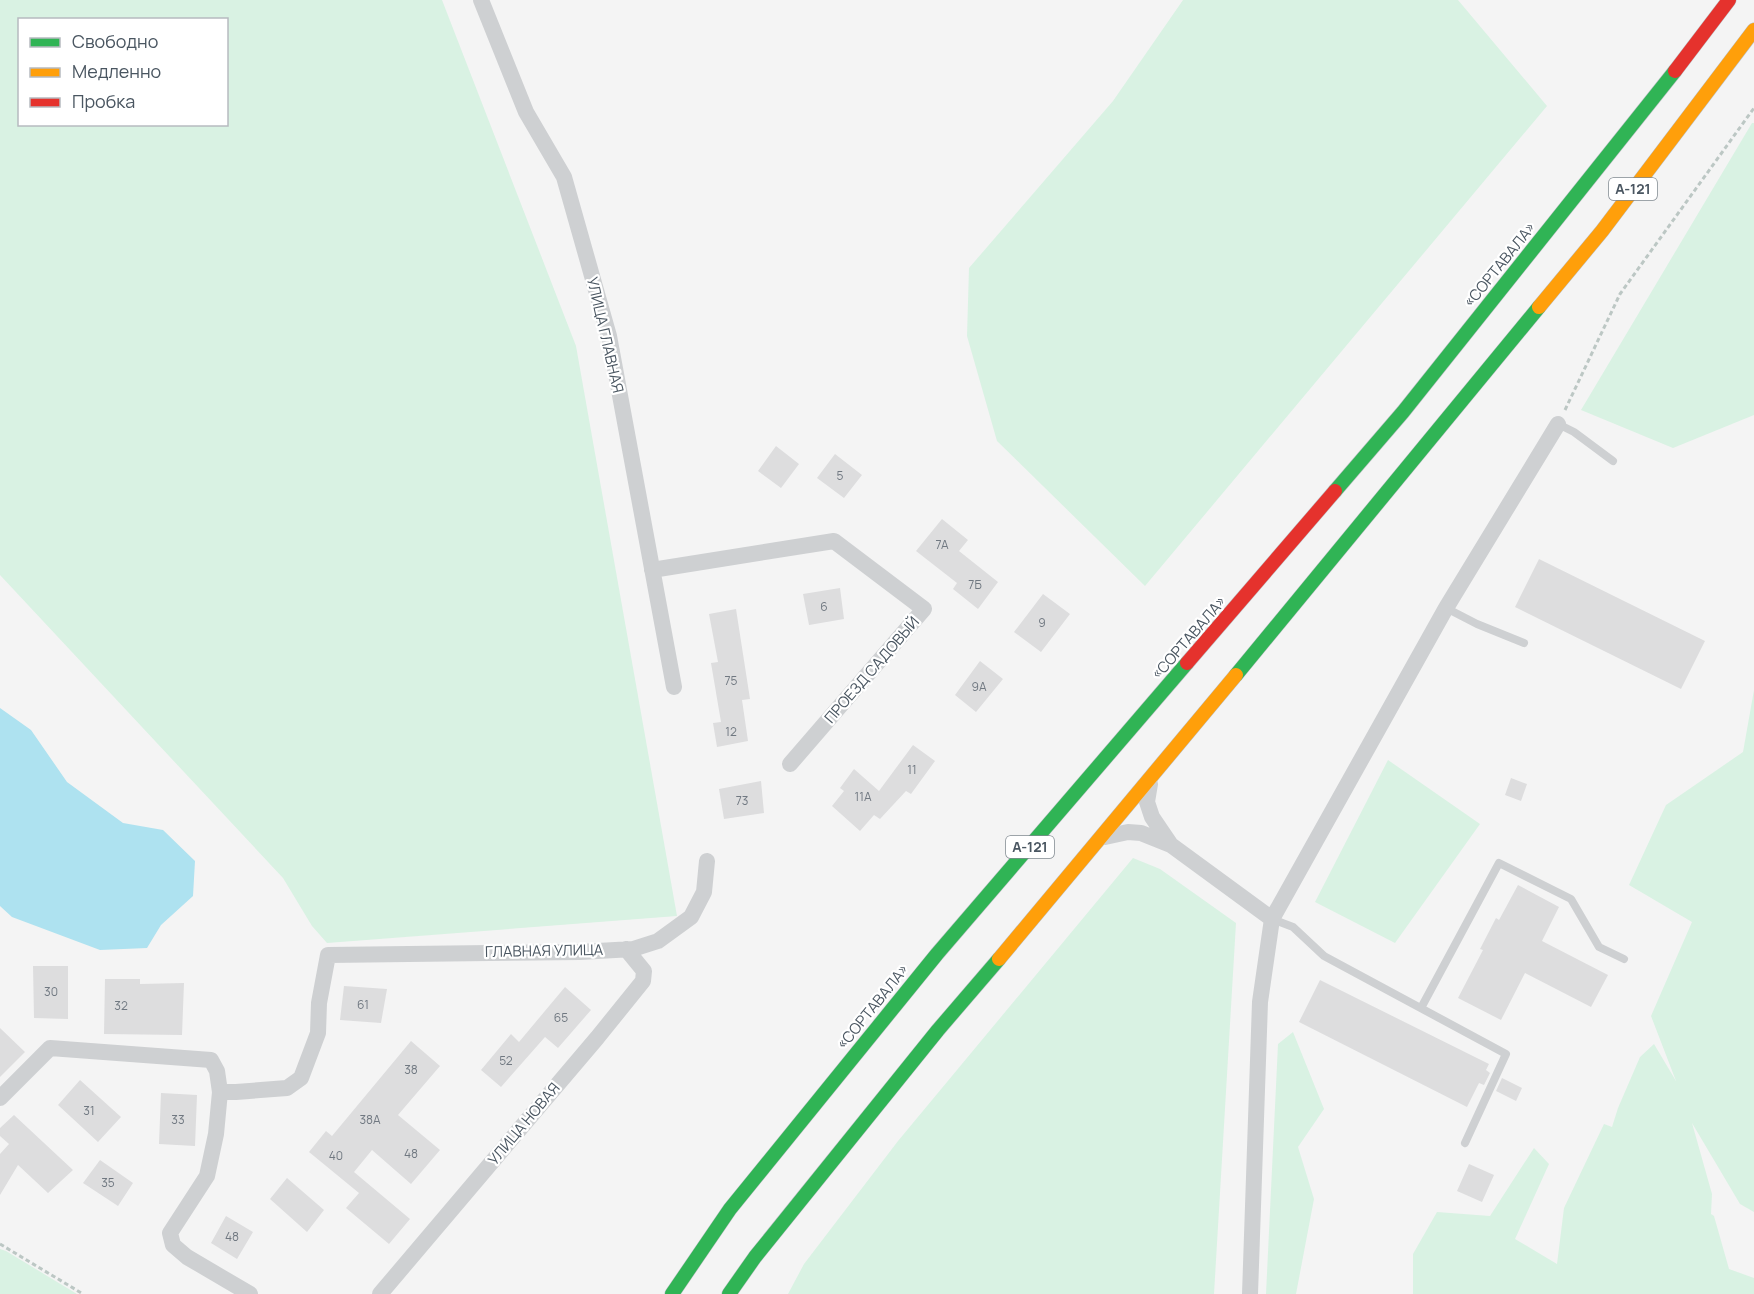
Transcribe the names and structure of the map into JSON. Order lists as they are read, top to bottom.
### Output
{
  "streets": {
    "highway": ["А-121", "«СОРТАВАЛА»"],
    "street": [
      "УЛИЦА ГЛАВНАЯ",
      "ПРОЕЗД САДОВЫЙ",
      "ГЛАВНАЯ УЛИЦА",
      "УЛИЦА НОВАЯ"
    ]
  },
  "crossings": [
    ["УЛИЦА ГЛАВНАЯ", "ПРОЕЗД САДОВЫЙ"],
    ["ГЛАВНАЯ УЛИЦА", "УЛИЦА НОВАЯ"]
  ],
  "house_numbers": [
    "5",
    "7А",
    "7Б",
    "6",
    "9",
    "75",
    "9А",
    "12",
    "11",
    "11А",
    "73",
    "30",
    "61",
    "32",
    "65",
    "52",
    "38",
    "31",
    "33",
    "38А",
    "48",
    "40",
    "35",
    "48"
  ],
  "legend": ["Свободно", "Медленно", "Пробка"]
}
